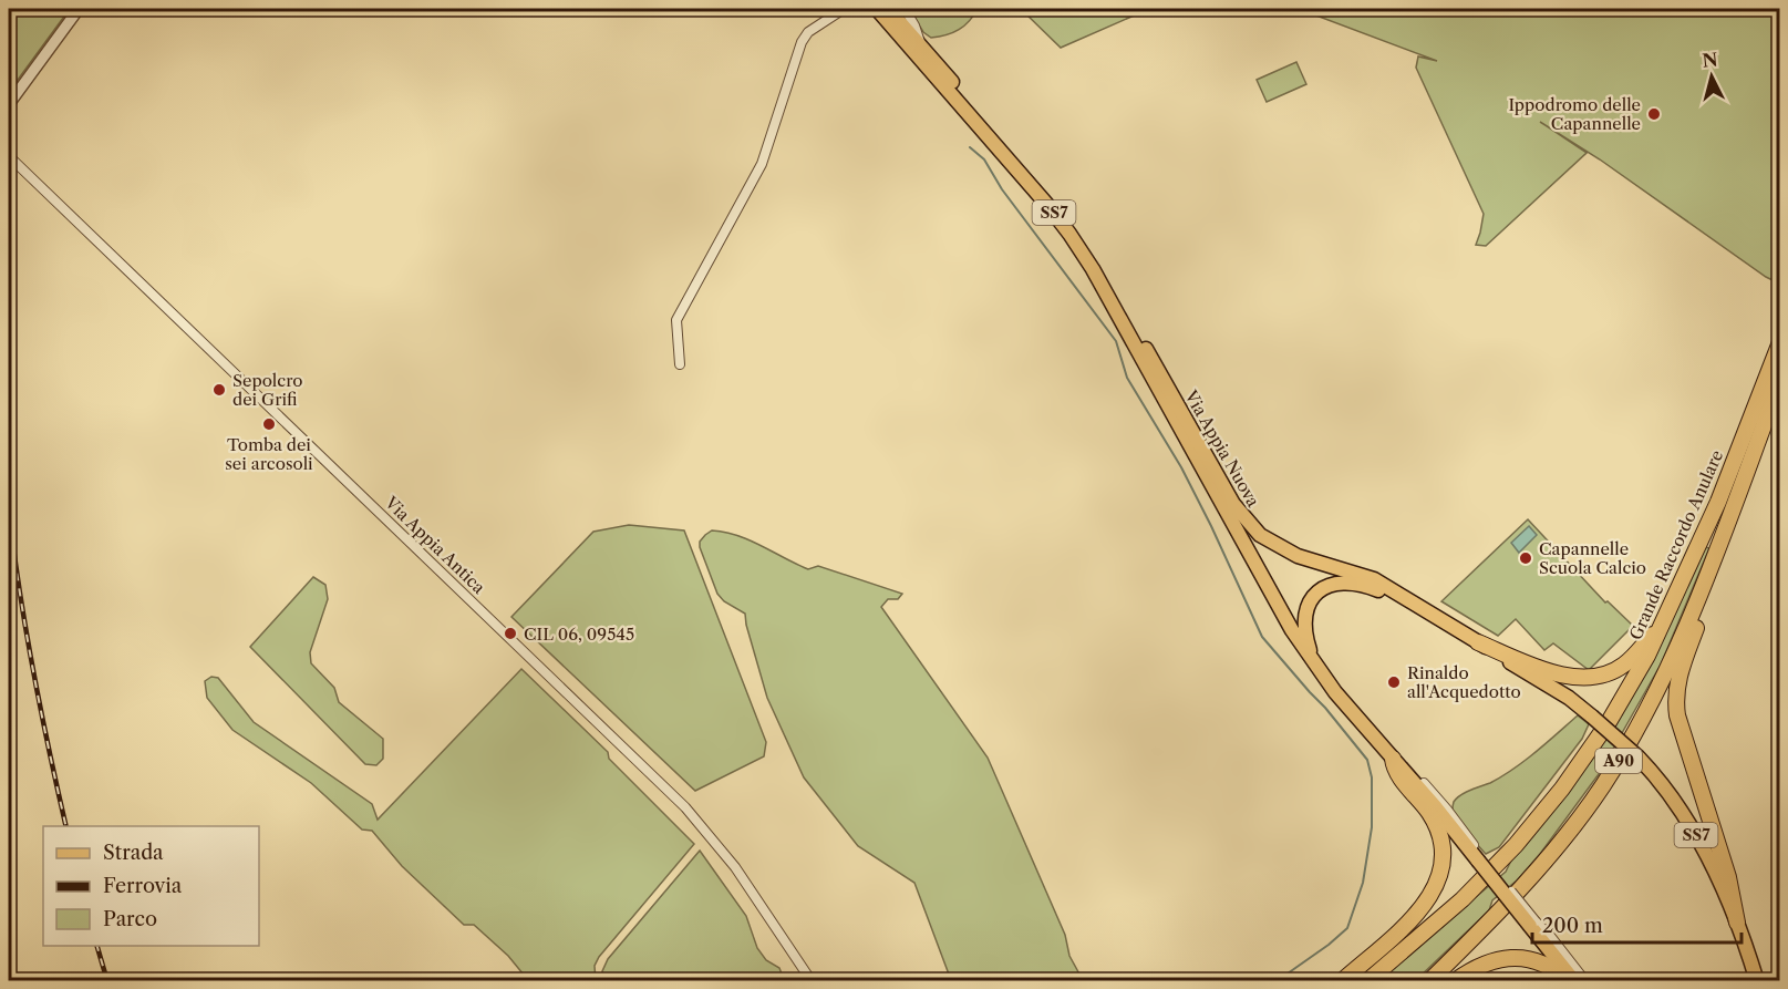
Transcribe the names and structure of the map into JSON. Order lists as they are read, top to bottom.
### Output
{
  "streets": {
    "highway": ["Grande Raccordo Anulare", "A90"],
    "main road": ["SS7", "Via Appia Nuova"],
    "street": ["Via Appia Antica"]
  },
  "places": [
    "Ippodromo delle Capannelle",
    "Sepolcro dei Grifi",
    "Tomba dei sei arcosoli",
    "Capannelle Scuola Calcio",
    "CIL 06, 09545",
    "Rinaldo all'Acquedotto"
  ],
  "legend": ["Strada", "Ferrovia", "Parco"],
  "scale_bar": "200 m",
  "north": "top"
}
